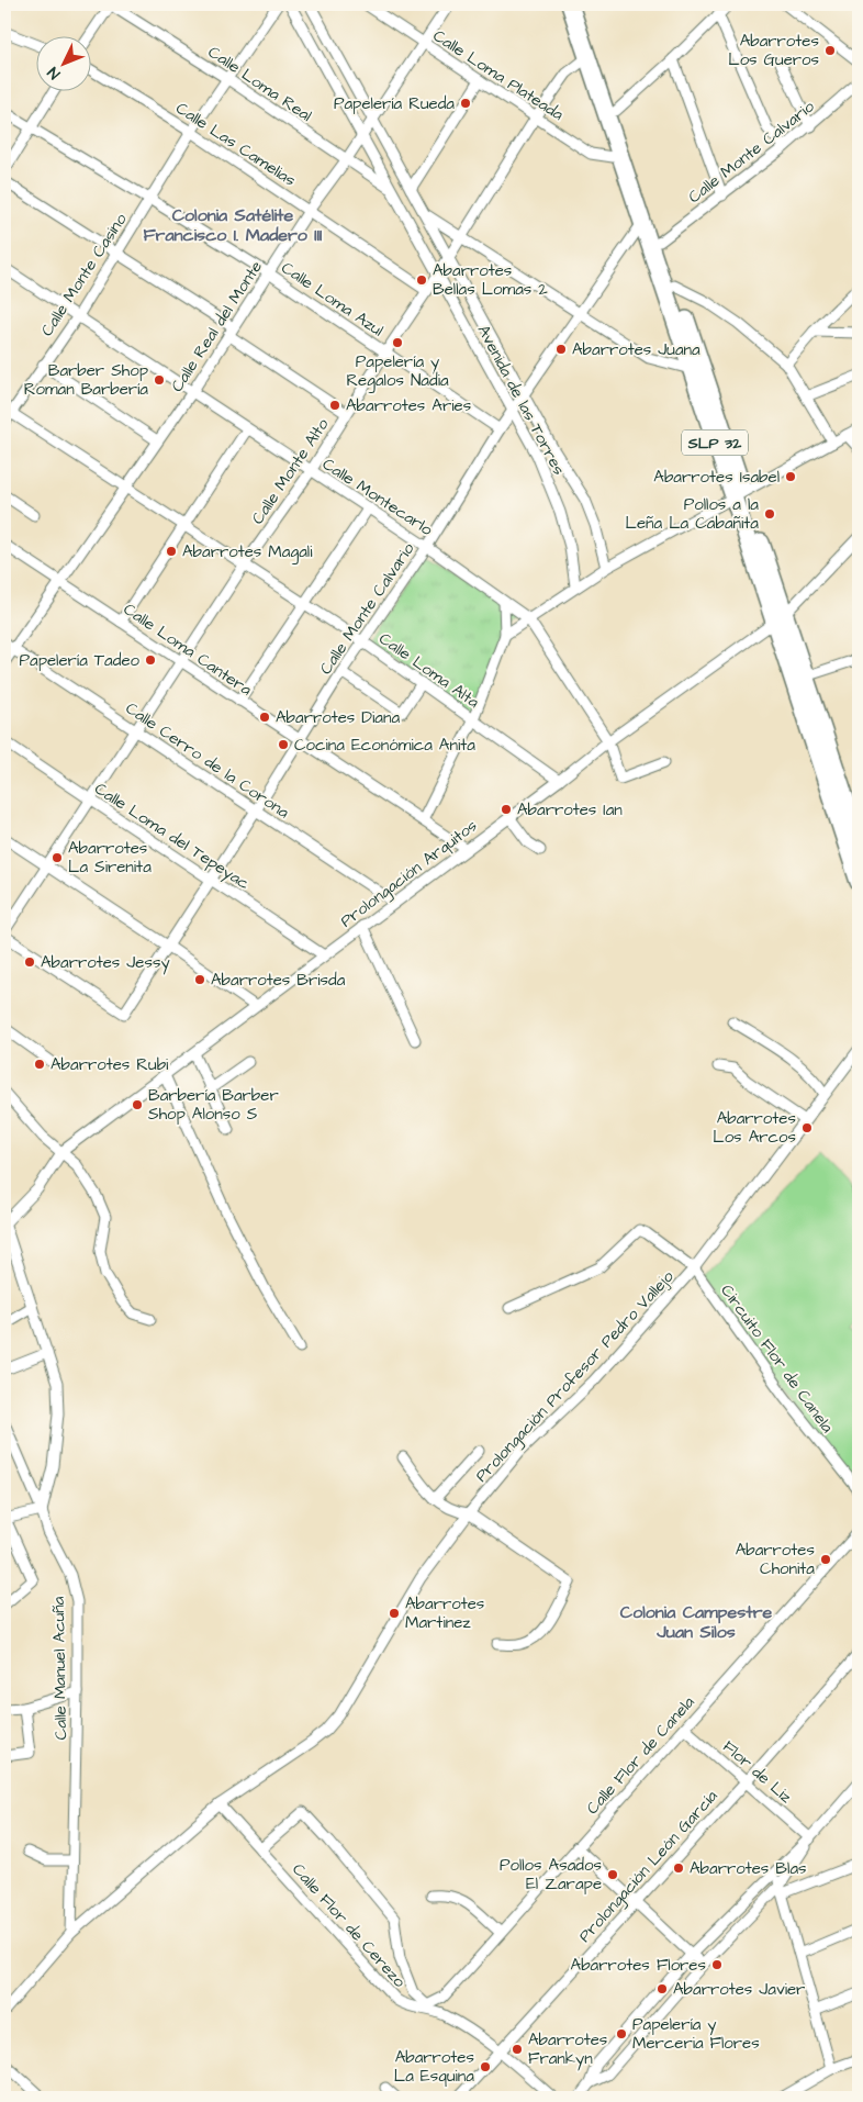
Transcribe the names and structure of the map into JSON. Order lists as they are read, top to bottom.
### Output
{
  "streets": {
    "highway": ["SLP 32"],
    "street": [
      "Calle Loma Plateada",
      "Calle Loma Real",
      "Calle Las Camelias",
      "Calle Monte Calvario",
      "Calle Monte Casino",
      "Calle Loma Azul",
      "Calle Real del Monte",
      "Avenida de las Torres",
      "Calle Monte Alto",
      "Calle Montecarlo",
      "Calle Loma Cantera",
      "Calle Loma Alta",
      "Calle Cerro de la Corona",
      "Calle Loma del Tepeyac",
      "Prolongación Arquitos",
      "Circuito Flor de Canela",
      "Prolongación Profesor Pedro Vallejo",
      "Calle Manuel Acuña",
      "Calle Flor de Canela",
      "Flor de Liz",
      "Prolongación León García",
      "Calle Flor de Cerezo"
    ]
  },
  "crossings": [
    ["Calle Loma Plateada", "Calle Real del Monte"],
    ["Calle Loma Plateada", "SLP 32"],
    ["Calle Loma Plateada", "Calle Monte Alto"],
    ["Calle Loma Real", "Calle Monte Casino"],
    ["Calle Loma Real", "Calle Real del Monte"],
    ["Calle Loma Real", "Avenida de las Torres"],
    ["Calle Las Camelias", "Calle Monte Casino"],
    ["Calle Las Camelias", "Calle Real del Monte"],
    ["Calle Las Camelias", "Calle Monte Alto"],
    ["Calle Monte Calvario", "Calle Loma Azul"],
    ["Calle Monte Calvario", "Avenida de las Torres"],
    ["Calle Monte Calvario", "SLP 32"],
    ["Calle Monte Calvario", "Calle Monte Alto"],
    ["Calle Monte Calvario", "Calle Montecarlo"],
    ["Calle Monte Calvario", "Calle Loma Cantera"],
    ["Calle Monte Calvario", "Calle Loma Alta"],
    ["Calle Monte Calvario", "Calle Cerro de la Corona"],
    ["Calle Monte Calvario", "Calle Loma del Tepeyac"],
    ["Calle Monte Casino", "Calle Loma Azul"],
    ["Calle Monte Casino", "Calle Montecarlo"],
    ["Calle Monte Casino", "Calle Loma Alta"],
    ["Calle Loma Azul", "Calle Real del Monte"],
    ["Calle Loma Azul", "Calle Monte Alto"],
    ["Calle Real del Monte", "Avenida de las Torres"],
    ["Calle Real del Monte", "Calle Montecarlo"],
    ["Calle Real del Monte", "Calle Loma Cantera"],
    ["Calle Real del Monte", "Calle Loma Alta"],
    ["Calle Real del Monte", "Calle Cerro de la Corona"],
    ["Avenida de las Torres", "Calle Monte Alto"],
    ["SLP 32", "Calle Monte Alto"],
    ["SLP 32", "Prolongación Arquitos"],
    ["Calle Monte Alto", "Calle Montecarlo"],
    ["Calle Monte Alto", "Calle Loma Cantera"],
    ["Calle Monte Alto", "Calle Loma Alta"],
    ["Calle Monte Alto", "Calle Cerro de la Corona"],
    ["Calle Monte Alto", "Calle Loma del Tepeyac"],
    ["Calle Montecarlo", "Prolongación Arquitos"],
    ["Calle Loma Cantera", "Prolongación Arquitos"],
    ["Calle Loma Alta", "Prolongación Arquitos"],
    ["Calle Cerro de la Corona", "Prolongación Arquitos"],
    ["Calle Loma del Tepeyac", "Prolongación Arquitos"],
    ["Circuito Flor de Canela", "Prolongación Profesor Pedro Vallejo"],
    ["Prolongación Profesor Pedro Vallejo", "Calle Manuel Acuña"],
    ["Prolongación Profesor Pedro Vallejo", "Calle Flor de Cerezo"],
    ["Calle Flor de Canela", "Flor de Liz"],
    ["Calle Flor de Canela", "Calle Flor de Cerezo"],
    ["Flor de Liz", "Prolongación León García"],
    ["Prolongación León García", "Calle Flor de Cerezo"]
  ],
  "districts": ["Colonia Satélite Francisco I. Madero III", "Colonia Campestre Juan Silos"],
  "places": [
    "Abarrotes Los Gueros",
    "Papelería Rueda",
    "Abarrotes Bellas Lomas 2",
    "Papelería y Regalos Nadia",
    "Abarrotes Juana",
    "Barber Shop Roman Barbería",
    "Abarrotes Aries",
    "Abarrotes Isabel",
    "Pollos a la Leña La Cabañita",
    "Abarrotes Magali",
    "Papelería Tadeo",
    "Abarrotes Diana",
    "Cocina Económica Anita",
    "Abarrotes Ian",
    "Abarrotes La Sirenita",
    "Abarrotes Jessy",
    "Abarrotes Brisda",
    "Abarrotes Rubi",
    "Barbería Barber Shop Alonso S",
    "Abarrotes Los Arcos",
    "Abarrotes Chonita",
    "Abarrotes Martinez",
    "Abarrotes Blas",
    "Pollos Asados El Zarape",
    "Abarrotes Flores",
    "Abarrotes Javier",
    "Papelería y Merceria Flores",
    "Abarrotes Frankyn",
    "Abarrotes La Esquina"
  ],
  "north": "bottom left"
}
